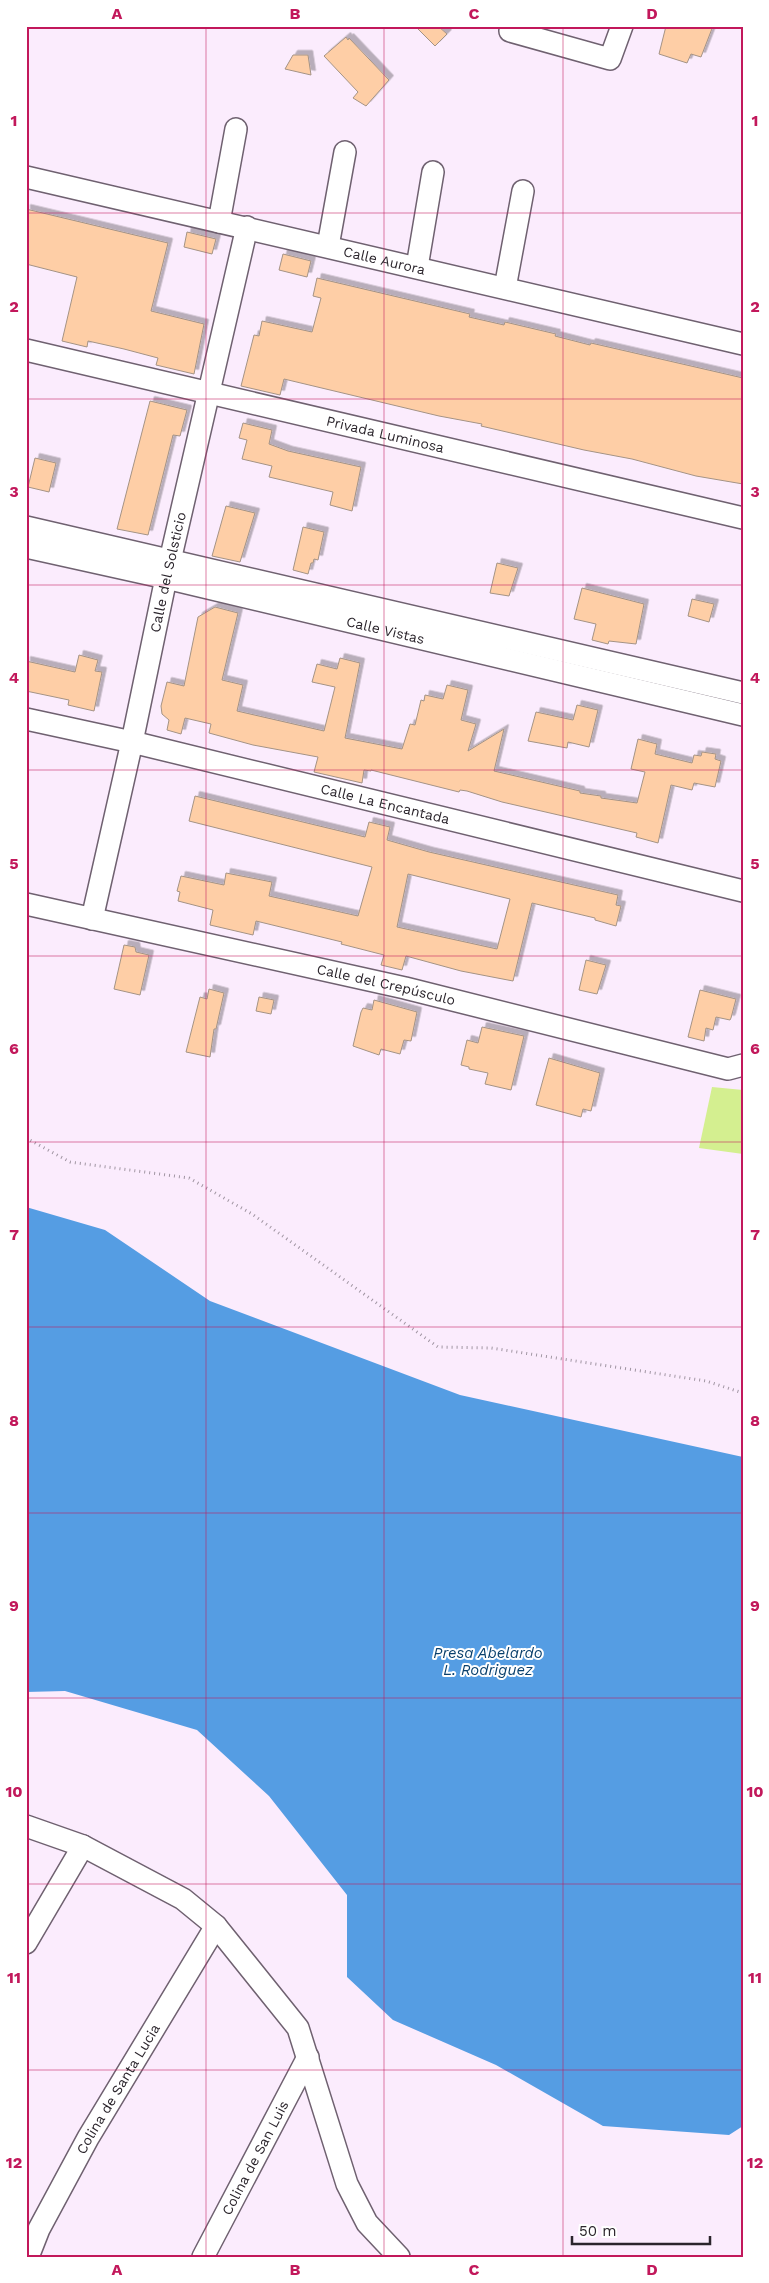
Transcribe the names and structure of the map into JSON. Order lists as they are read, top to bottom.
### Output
{
  "streets": {
    "street": [
      "Calle Aurora",
      "Privada Luminosa",
      "Calle del Solsticio",
      "Calle Vistas",
      "Calle La Encantada",
      "Calle del Crepúsculo",
      "Colina de Santa Lucia",
      "Colina de San Luis"
    ]
  },
  "crossings": [
    ["Calle Aurora", "Calle del Solsticio"],
    ["Privada Luminosa", "Calle del Solsticio"],
    ["Calle del Solsticio", "Calle Vistas"],
    ["Calle del Solsticio", "Calle La Encantada"],
    ["Calle del Solsticio", "Calle del Crepúsculo"]
  ],
  "water": ["Presa Abelardo L. Rodriguez"],
  "scale_bar": "50 m",
  "grid": {
    "columns": [
      "A",
      "B",
      "C",
      "D"
    ],
    "rows": [
      "1",
      "2",
      "3",
      "4",
      "5",
      "6",
      "7",
      "8",
      "9",
      "10",
      "11",
      "12"
    ]
  }
}
